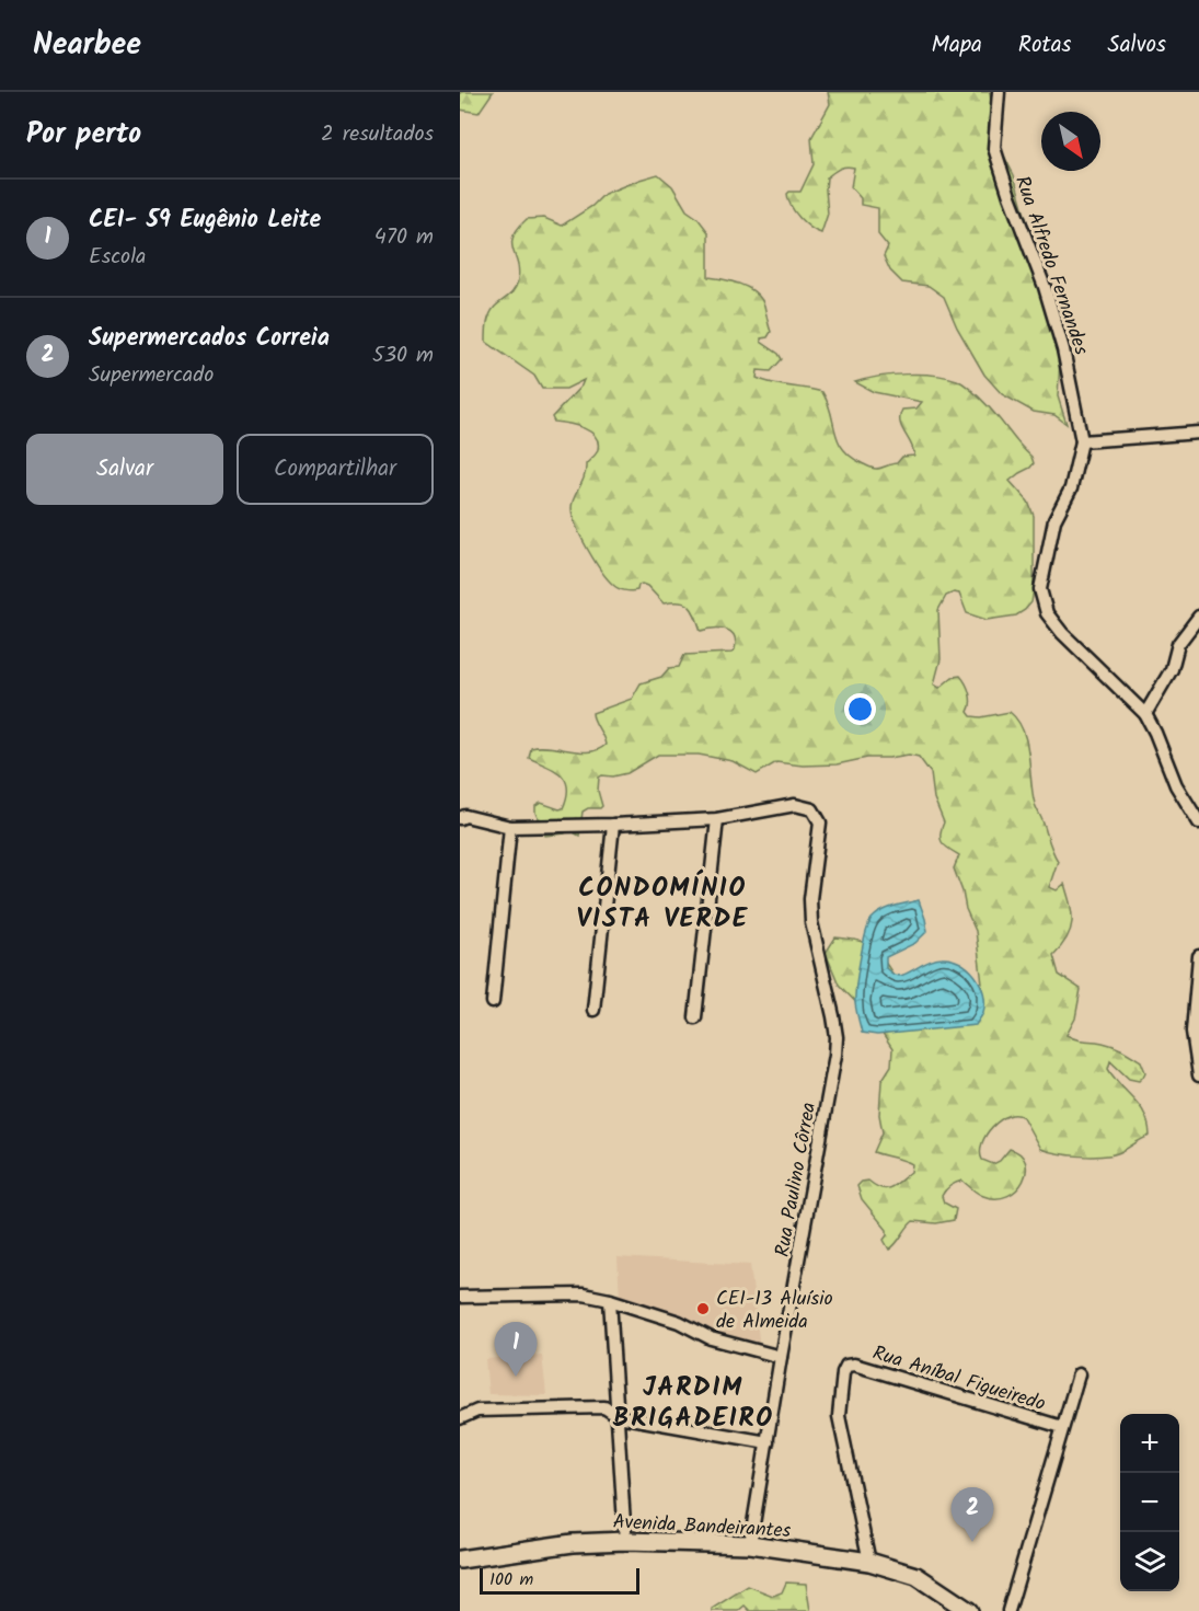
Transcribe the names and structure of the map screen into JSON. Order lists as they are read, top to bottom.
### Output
{
  "streets": {
    "main road": ["Avenida Bandeirantes"],
    "street": ["Rua Alfredo Fernandes", "Rua Paulino Côrrea", "Rua Aníbal Figueiredo"]
  },
  "crossings": [
    ["Rua Paulino Côrrea", "Avenida Bandeirantes"],
    ["Rua Aníbal Figueiredo", "Avenida Bandeirantes"]
  ],
  "districts": ["CONDOMÍNIO VISTA VERDE", "JARDIM BRIGADEIRO"],
  "places": ["CEI-13 Aluísio de Almeida"],
  "scale_bar": "100 m",
  "north": "bottom right",
  "page": {
    "header": "Nearbee",
    "nav": ["Mapa", "Rotas", "Salvos"],
    "heading": ["Por perto", "2 resultados"],
    "list": [
      {
        "mark": "1",
        "name": "CEI- 59 Eugênio Leite",
        "note": "Escola",
        "value": "470 m"
      },
      {
        "mark": "2",
        "name": "Supermercados Correia",
        "note": "Supermercado",
        "value": "530 m"
      }
    ],
    "buttons": ["Salvar", "Compartilhar"],
    "pins": ["1", "2"],
    "map_buttons": ["+", "−"],
    "scale": "100 m"
  }
}
